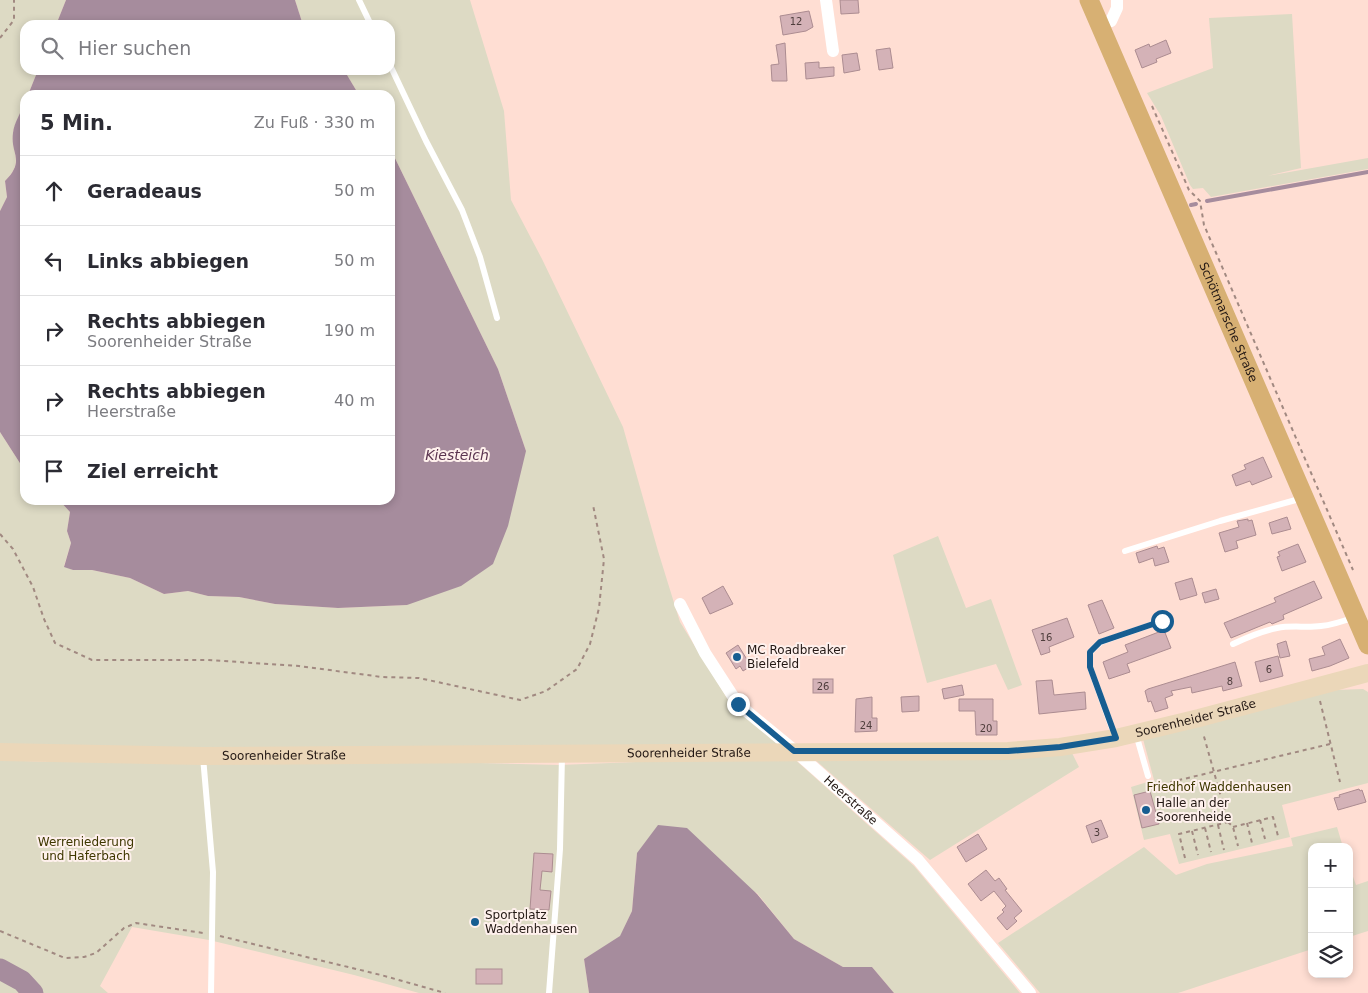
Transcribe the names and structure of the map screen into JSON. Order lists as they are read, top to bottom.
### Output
{
  "streets": {
    "main road": ["Schötmarsche Straße", "Soorenheider Straße"],
    "street": ["Heerstraße"]
  },
  "crossings": [
    ["Soorenheider Straße", "Heerstraße"]
  ],
  "water": ["Kiesteich"],
  "parks": ["Friedhof Waddenhausen", "Werreniederung und Haferbach"],
  "places": ["MC Roadbreaker Bielefeld", "Halle an der Soorenheide", "Sportplatz Waddenhausen"],
  "house_numbers": [
    "12",
    "16",
    "6",
    "8",
    "26",
    "24",
    "20",
    "3"
  ],
  "page": {
    "search": "Hier suchen",
    "heading": ["5 Min.", "Zu Fuß · 330 m"],
    "list": [
      ["Geradeaus", "50 m"],
      ["Links abbiegen", "50 m"],
      ["Rechts abbiegen", "Soorenheider Straße", "190 m"],
      ["Rechts abbiegen", "Heerstraße", "40 m"],
      "Ziel erreicht"
    ],
    "map_buttons": ["+", "−"]
  }
}
